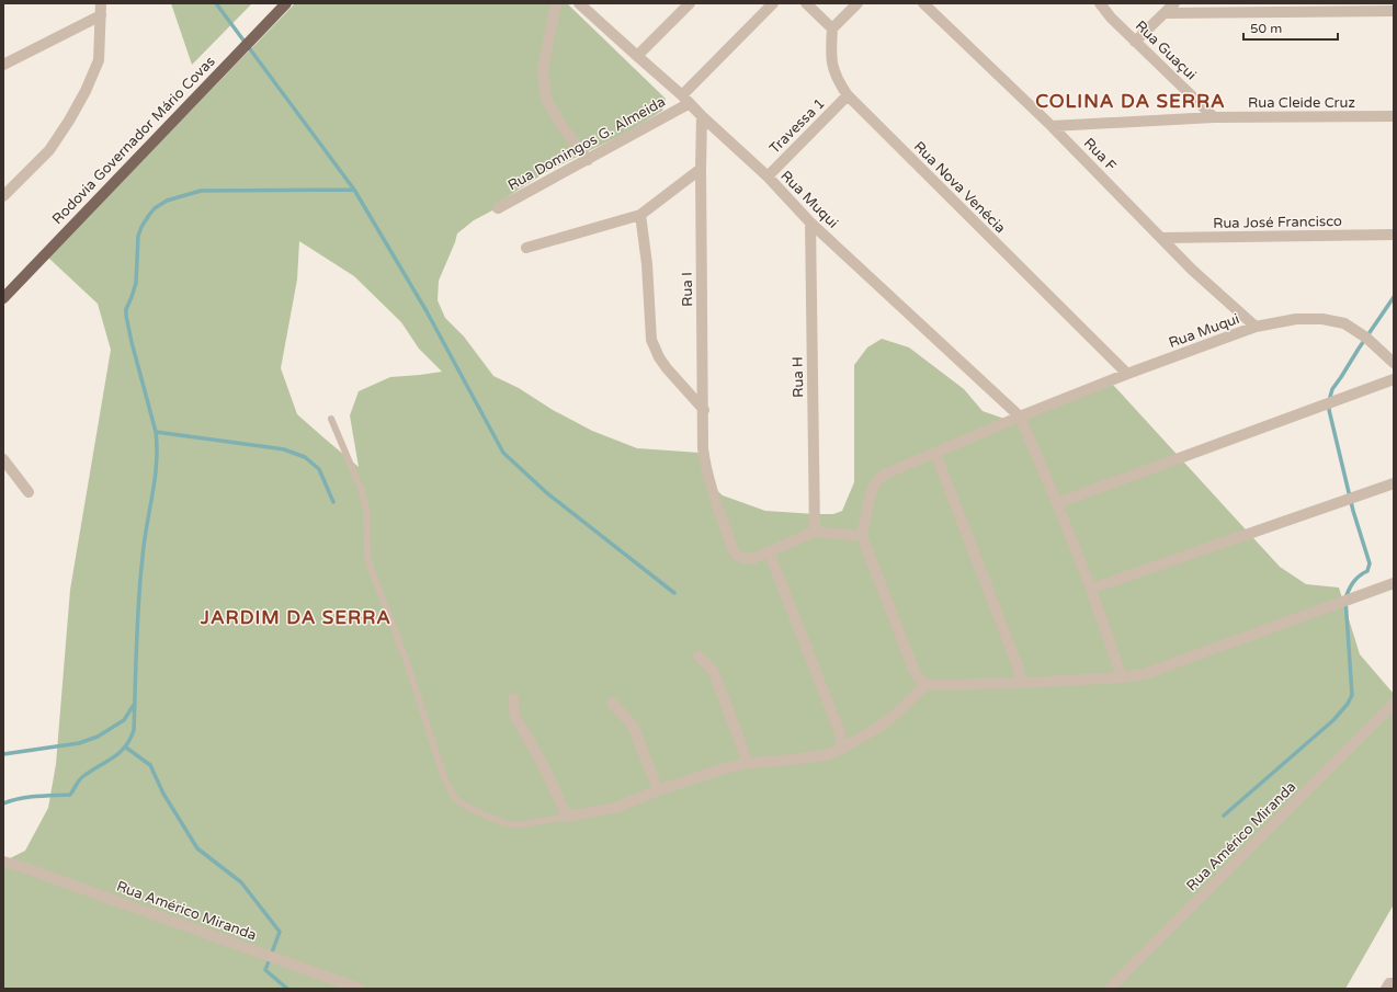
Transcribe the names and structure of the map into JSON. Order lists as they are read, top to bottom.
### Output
{
  "streets": {
    "main road": ["Rodovia Governador Mário Covas"],
    "street": [
      "Rua Guaçui",
      "Rua Cleide Cruz",
      "Travessa 1",
      "Rua Domingos G. Almeida",
      "Rua F",
      "Rua Nova Venécia",
      "Rua Muqui",
      "Rua José Francisco",
      "Rua I",
      "Rua H",
      "Rua Américo Miranda"
    ]
  },
  "crossings": [
    ["Rua Guaçui", "Rua Cleide Cruz"],
    ["Rua Cleide Cruz", "Rua F"],
    ["Travessa 1", "Rua Nova Venécia"],
    ["Travessa 1", "Rua Muqui"],
    ["Rua Domingos G. Almeida", "Rua Muqui"],
    ["Rua F", "Rua Muqui"],
    ["Rua F", "Rua José Francisco"],
    ["Rua Nova Venécia", "Rua Muqui"],
    ["Rua Muqui", "Rua I"],
    ["Rua Muqui", "Rua H"]
  ],
  "districts": ["COLINA DA SERRA", "JARDIM DA SERRA"],
  "scale_bar": "50 m"
}
